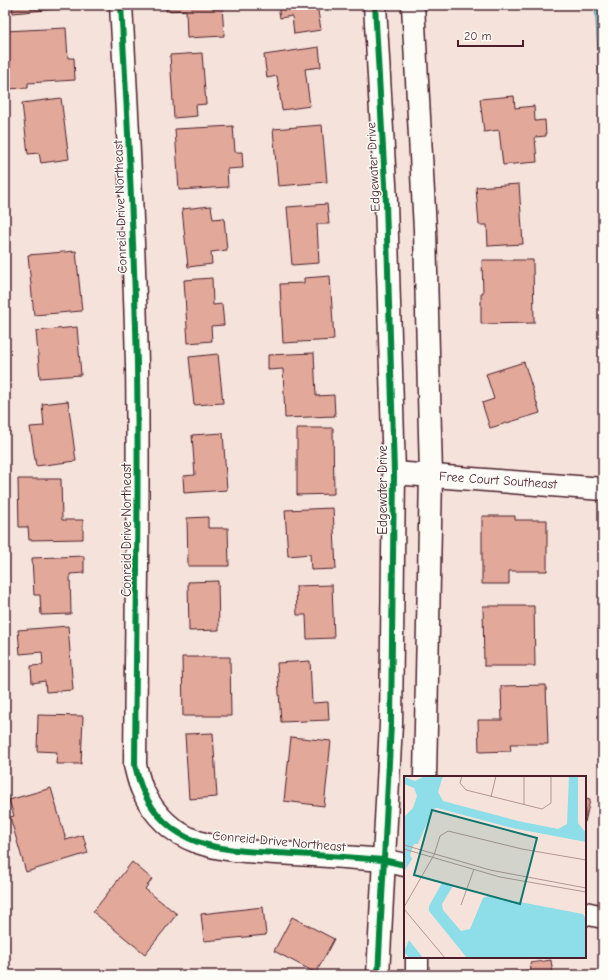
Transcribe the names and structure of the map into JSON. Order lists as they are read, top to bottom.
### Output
{
  "streets": {
    "street": ["Edgewater Drive", "Conreid Drive Northeast", "Free Court Southeast"]
  },
  "crossings": [
    ["Edgewater Drive", "Conreid Drive Northeast"],
    ["Edgewater Drive", "Free Court Southeast"]
  ],
  "scale_bar": "20 m"
}
